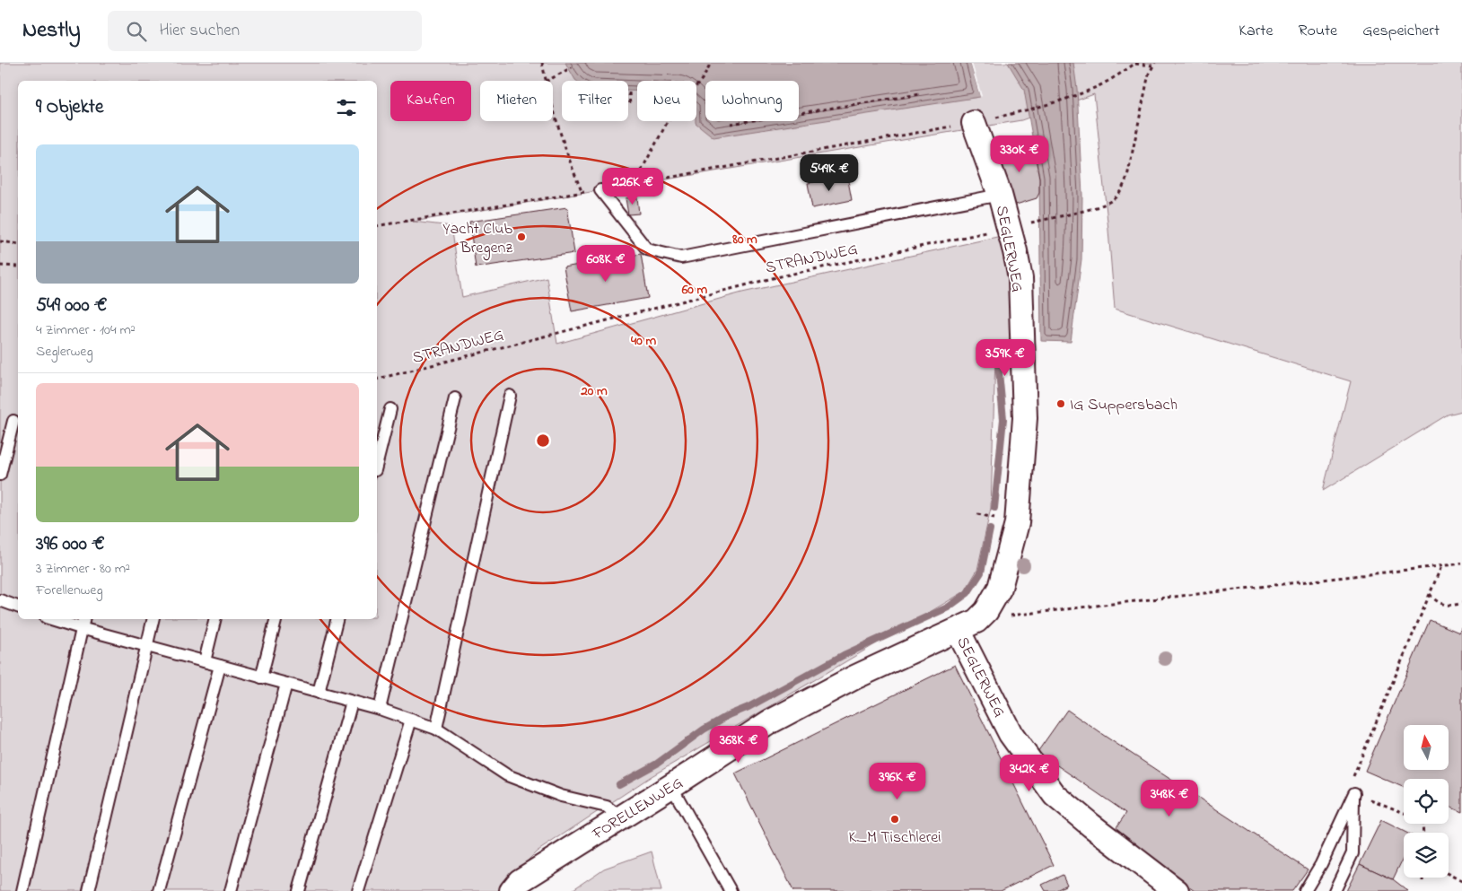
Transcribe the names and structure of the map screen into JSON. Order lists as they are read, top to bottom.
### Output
{
  "streets": {
    "street": ["SEGLERWEG", "FORELLENWEG"],
    "path": ["STRANDWEG"]
  },
  "crossings": [
    ["SEGLERWEG", "STRANDWEG"],
    ["SEGLERWEG", "FORELLENWEG"]
  ],
  "places": ["Yacht Club Bregenz", "IG Suppersbach", "K_M Tischlerei"],
  "north": "top",
  "page": {
    "header": "Nestly",
    "search": "Hier suchen",
    "nav": ["Karte", "Route", "Gespeichert"],
    "chip": [
      "Kaufen",
      "Mieten",
      "Filter",
      "Neu",
      "Wohnung"
    ],
    "heading": "9 Objekte",
    "list": [
      {
        "name": "549 000 €",
        "note": "4 Zimmer · 104 m² · Seglerweg"
      },
      {
        "name": "396 000 €",
        "note": "3 Zimmer · 80 m² · Forellenweg"
      }
    ],
    "price": [
      "330K €",
      "549K €",
      "226K €",
      "608K €",
      "359K €",
      "368K €",
      "342K €",
      "396K €",
      "348K €"
    ]
  },
  "rings": [
    "80 m",
    "60 m",
    "40 m",
    "20 m"
  ]
}
